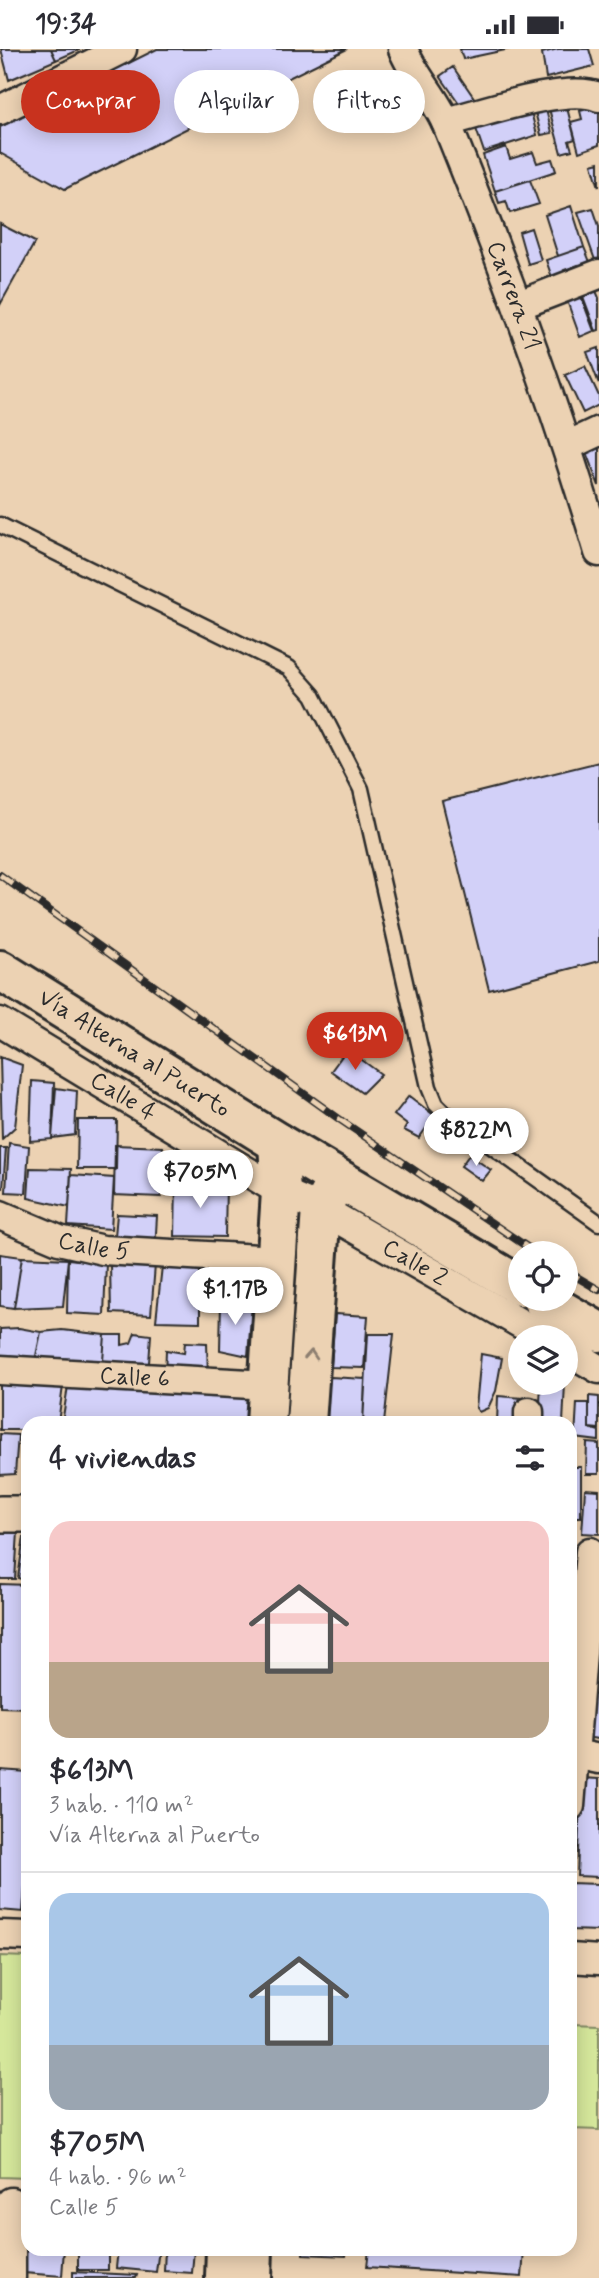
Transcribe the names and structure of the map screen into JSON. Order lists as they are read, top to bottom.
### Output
{
  "streets": {
    "main road": ["Vía Alterna al Puerto"],
    "street": [
      "Carrera 21",
      "Calle 4",
      "Calle 5",
      "Calle 2",
      "Calle 6"
    ]
  },
  "crossings": [
    ["Vía Alterna al Puerto", "Calle 2"],
    ["Calle 4", "Calle 2"]
  ],
  "page": {
    "status": "19:34",
    "chip": ["Comprar", "Alquilar", "Filtros"],
    "price": [
      "$613M",
      "$822M",
      "$705M",
      "$1.17B"
    ],
    "heading": "4 viviendas",
    "list": [
      {
        "name": "$613M",
        "note": "3 hab. · 110 m² · Vía Alterna al Puerto"
      },
      {
        "name": "$705M",
        "note": "4 hab. · 96 m² · Calle 5"
      }
    ]
  }
}
